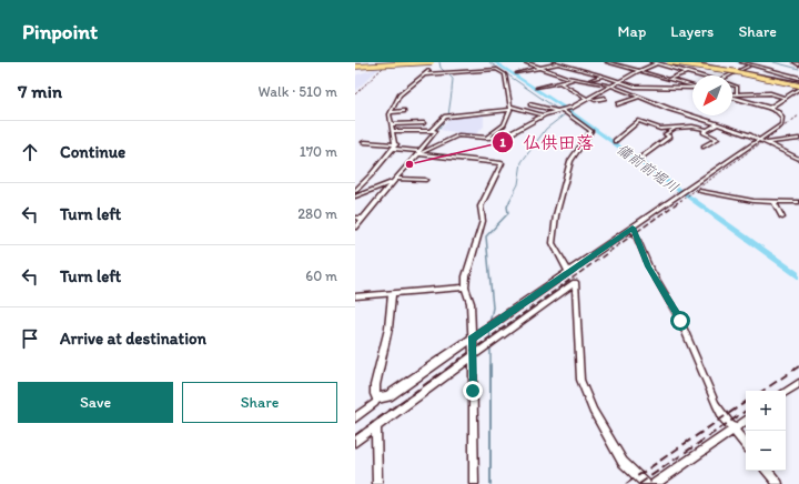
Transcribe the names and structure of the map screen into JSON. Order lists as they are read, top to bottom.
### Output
{
  "water": ["備前前堀川"],
  "places": ["仏供田落"],
  "north": "bottom left",
  "page": {
    "header": "Pinpoint",
    "nav": ["Map", "Layers", "Share"],
    "heading": ["7 min", "Walk · 510 m"],
    "list": [
      ["Continue", "170 m"],
      ["Turn left", "280 m"],
      ["Turn left", "60 m"],
      "Arrive at destination"
    ],
    "buttons": ["Save", "Share"],
    "map_buttons": ["+", "−"]
  }
}
